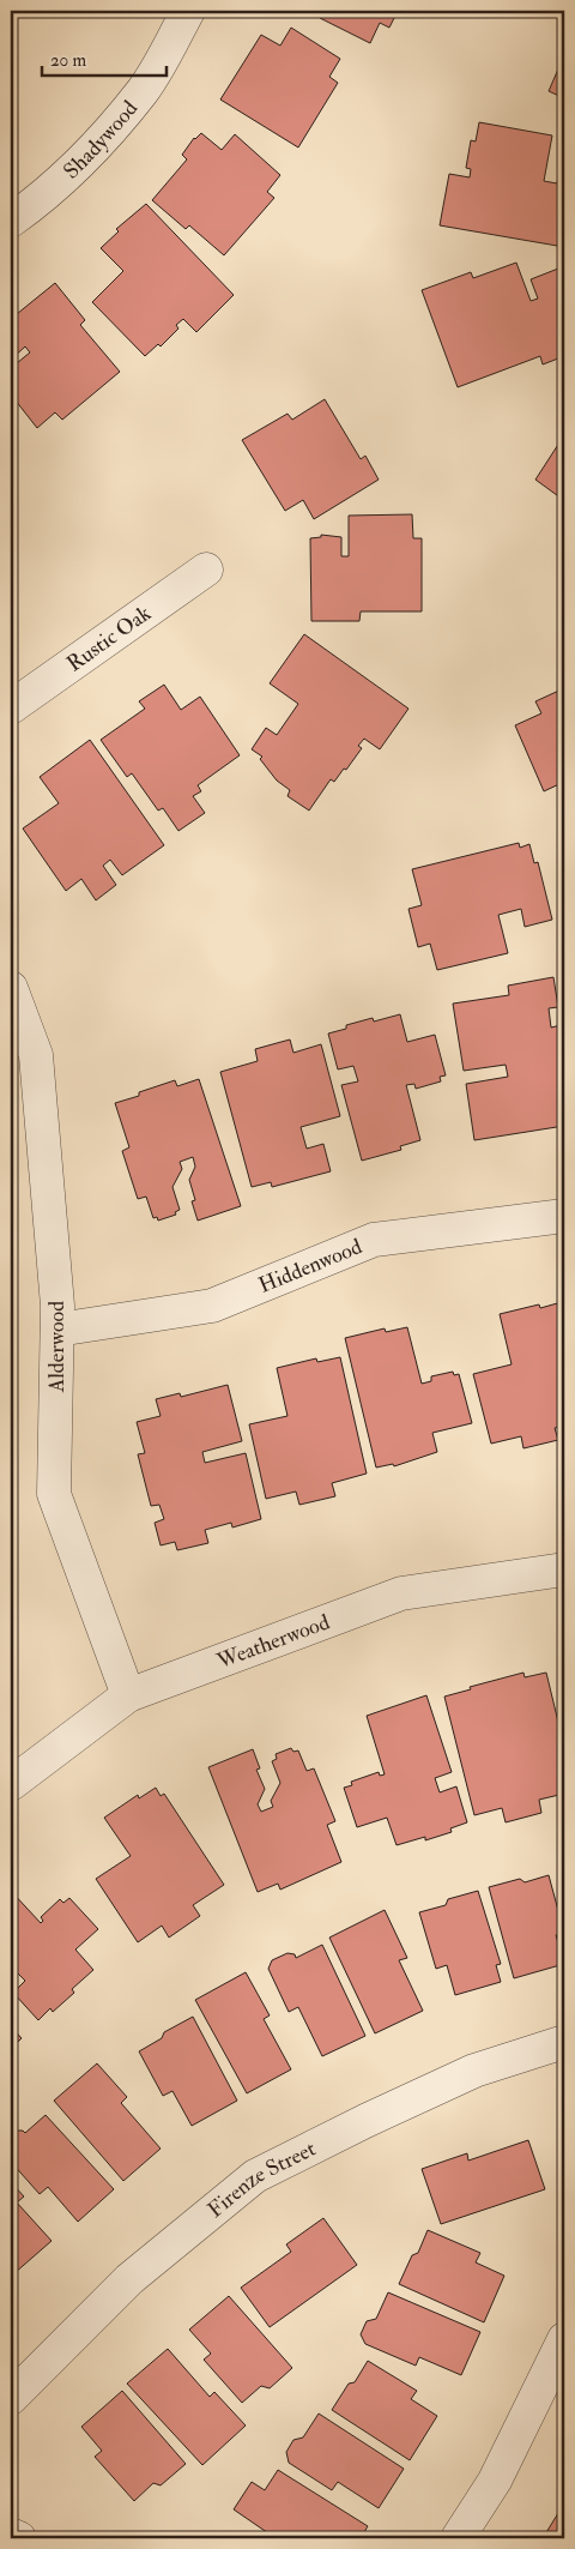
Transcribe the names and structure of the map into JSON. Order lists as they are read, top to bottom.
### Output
{
  "streets": {
    "street": [
      "Shadywood",
      "Rustic Oak",
      "Hiddenwood",
      "Alderwood",
      "Weatherwood",
      "Firenze Street"
    ]
  },
  "crossings": [
    ["Hiddenwood", "Alderwood"],
    ["Alderwood", "Weatherwood"]
  ],
  "scale_bar": "20 m"
}
